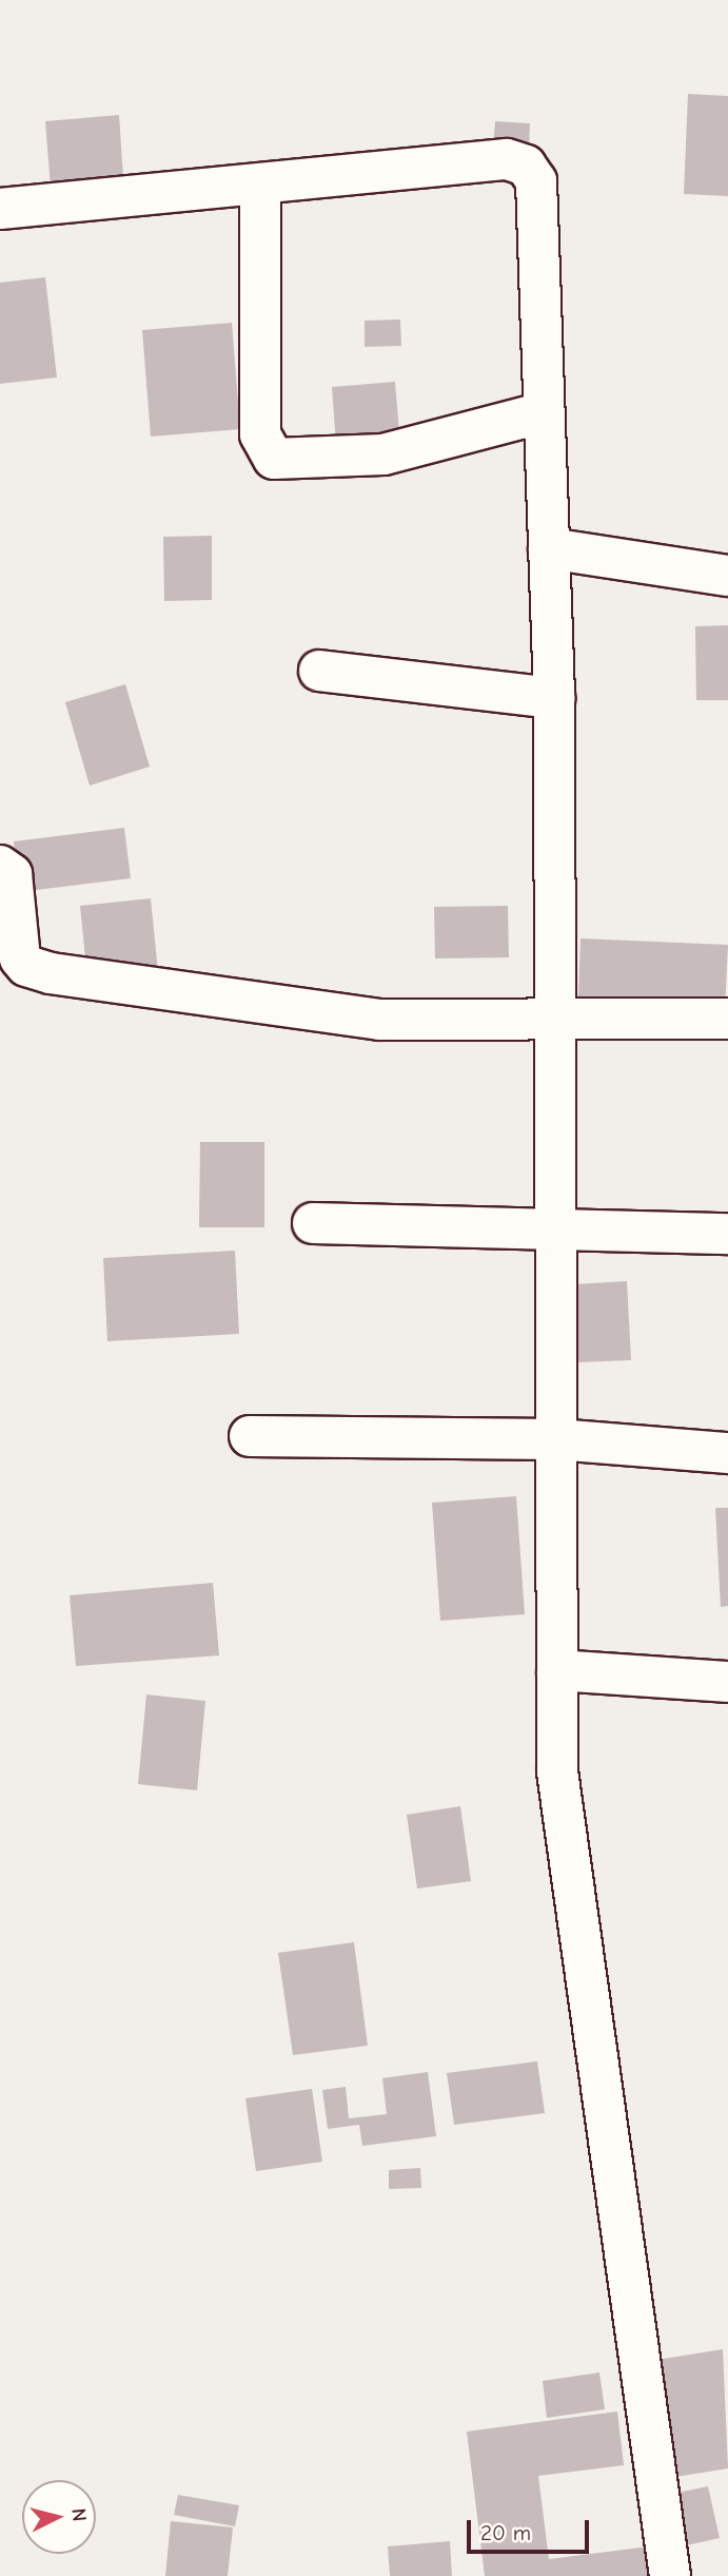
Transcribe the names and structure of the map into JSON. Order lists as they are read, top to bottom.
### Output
{
  "scale_bar": "20 m",
  "north": "right"
}
